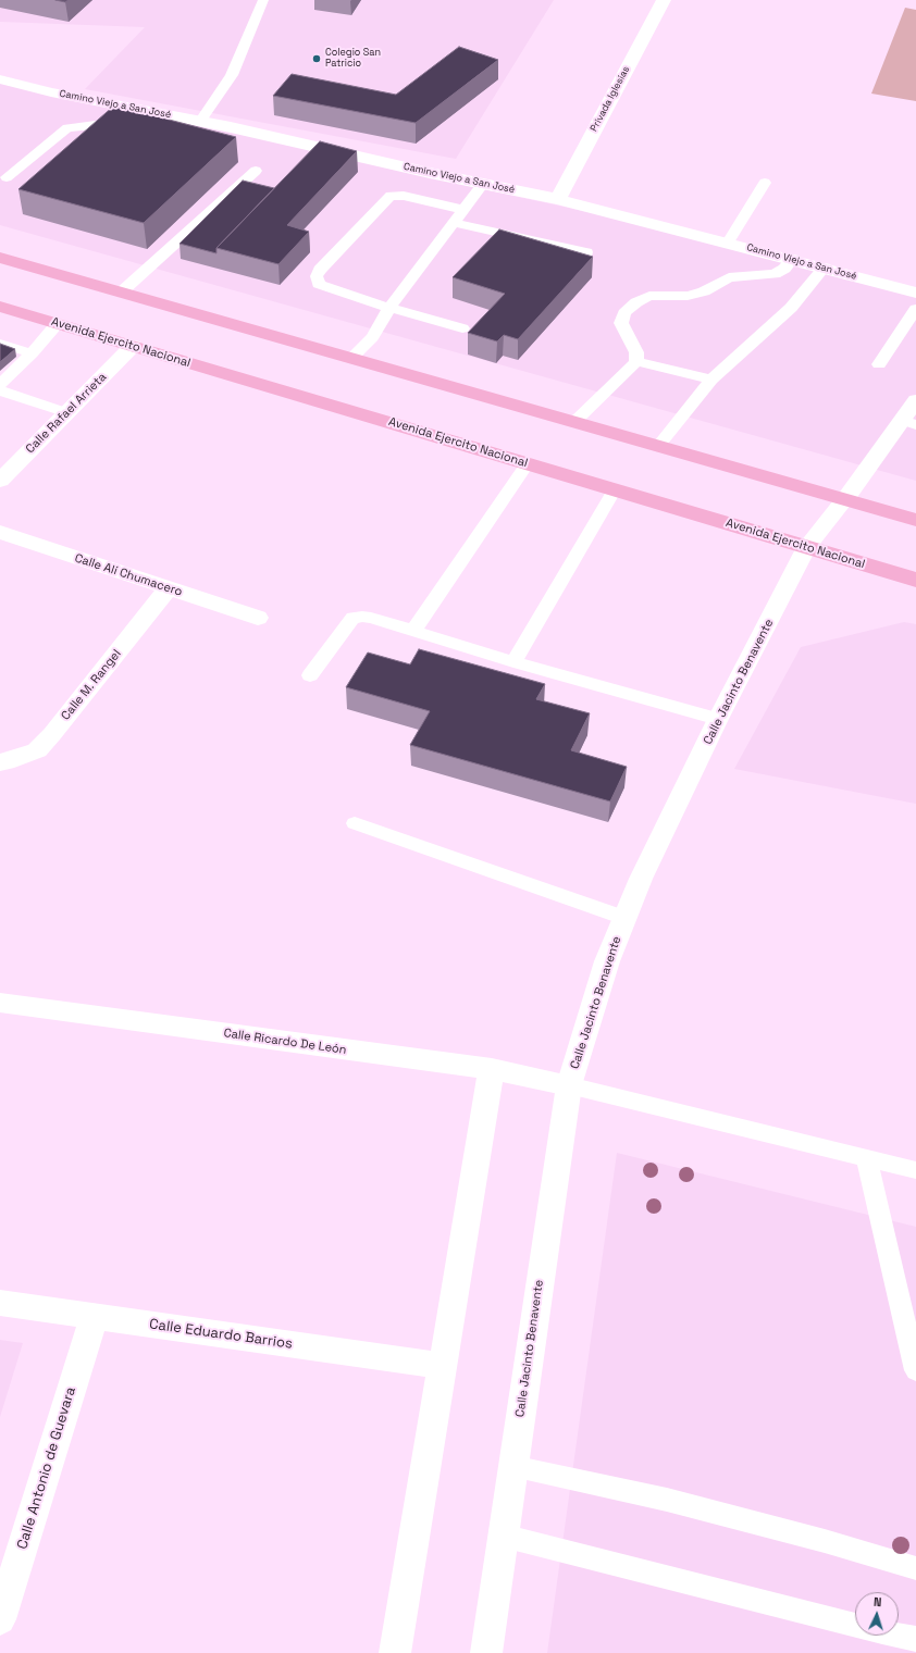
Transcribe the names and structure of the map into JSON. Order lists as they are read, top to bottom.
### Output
{
  "streets": {
    "main road": ["Avenida Ejercito Nacional"],
    "street": [
      "Privada Iglesias",
      "Camino Viejo a San José",
      "Calle Rafael Arrieta",
      "Calle Alí Chumacero",
      "Calle Jacinto Benavente",
      "Calle M. Rangel",
      "Calle Ricardo De León",
      "Calle Eduardo Barrios",
      "Calle Antonio de Guevara"
    ]
  },
  "crossings": [
    ["Privada Iglesias", "Camino Viejo a San José"],
    ["Avenida Ejercito Nacional", "Calle Rafael Arrieta"],
    ["Avenida Ejercito Nacional", "Calle Jacinto Benavente"],
    ["Calle Alí Chumacero", "Calle M. Rangel"],
    ["Calle Jacinto Benavente", "Calle Ricardo De León"],
    ["Calle Eduardo Barrios", "Calle Antonio de Guevara"]
  ],
  "places": ["Colegio San Patricio"],
  "north": "top"
}
